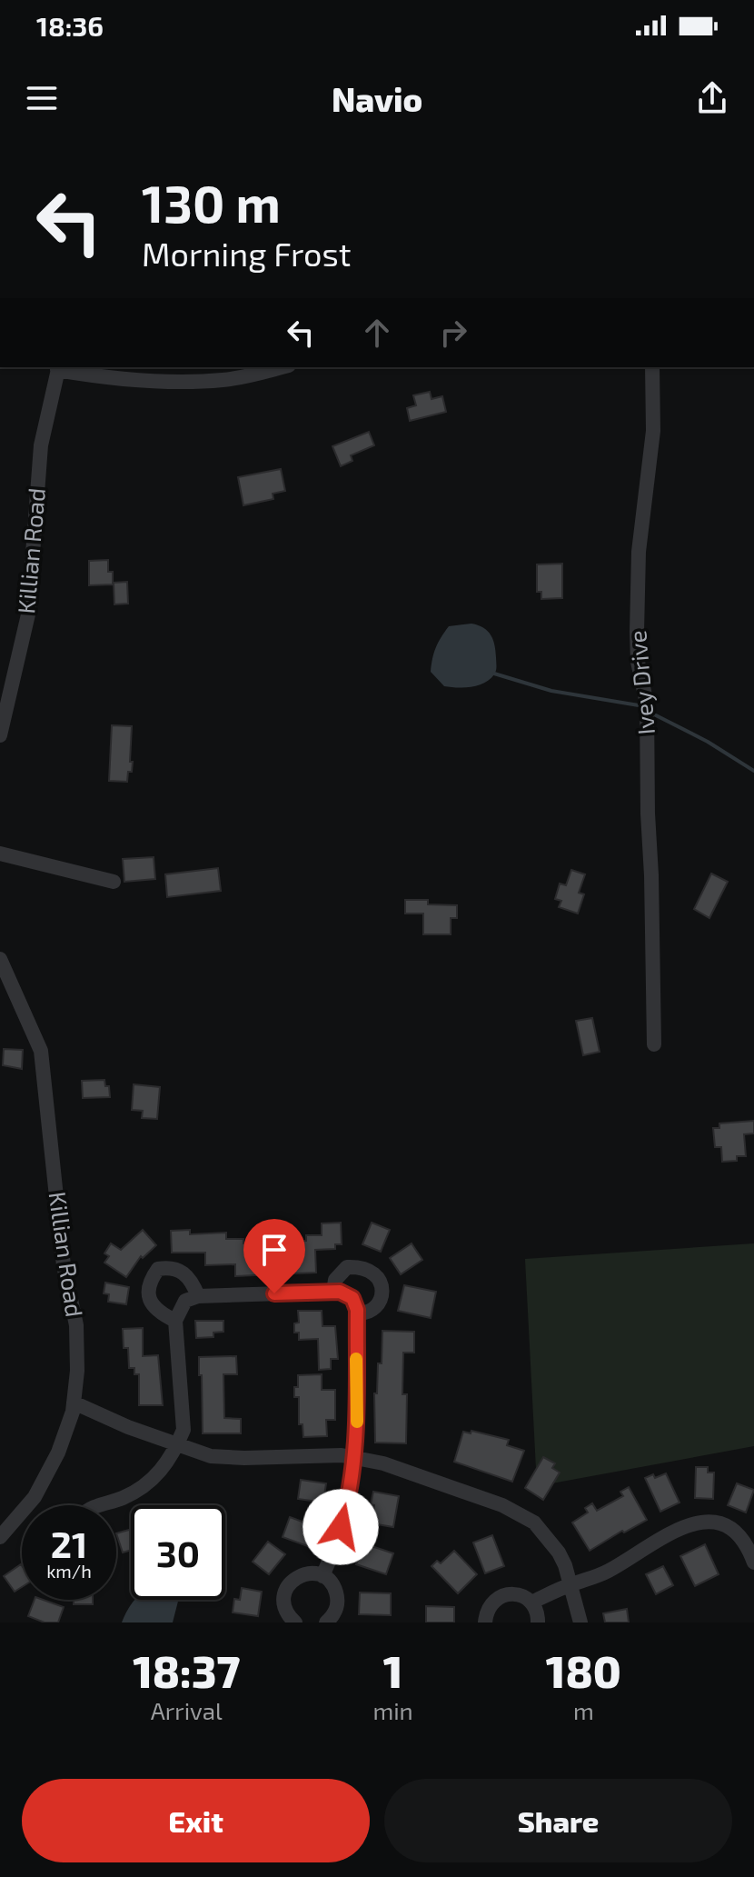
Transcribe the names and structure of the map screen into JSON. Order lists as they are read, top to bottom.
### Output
{
  "streets": {
    "street": ["Killian Road", "Ivey Drive"]
  },
  "page": {
    "status": "18:36",
    "header": "Navio",
    "turn": ["130 m", "Morning Frost"],
    "speed": "21 km/h",
    "limit": "30",
    "eta": [
      "18:37",
      "Arrival",
      "1",
      "min",
      "180",
      "m"
    ],
    "buttons": ["Exit", "Share"]
  }
}
